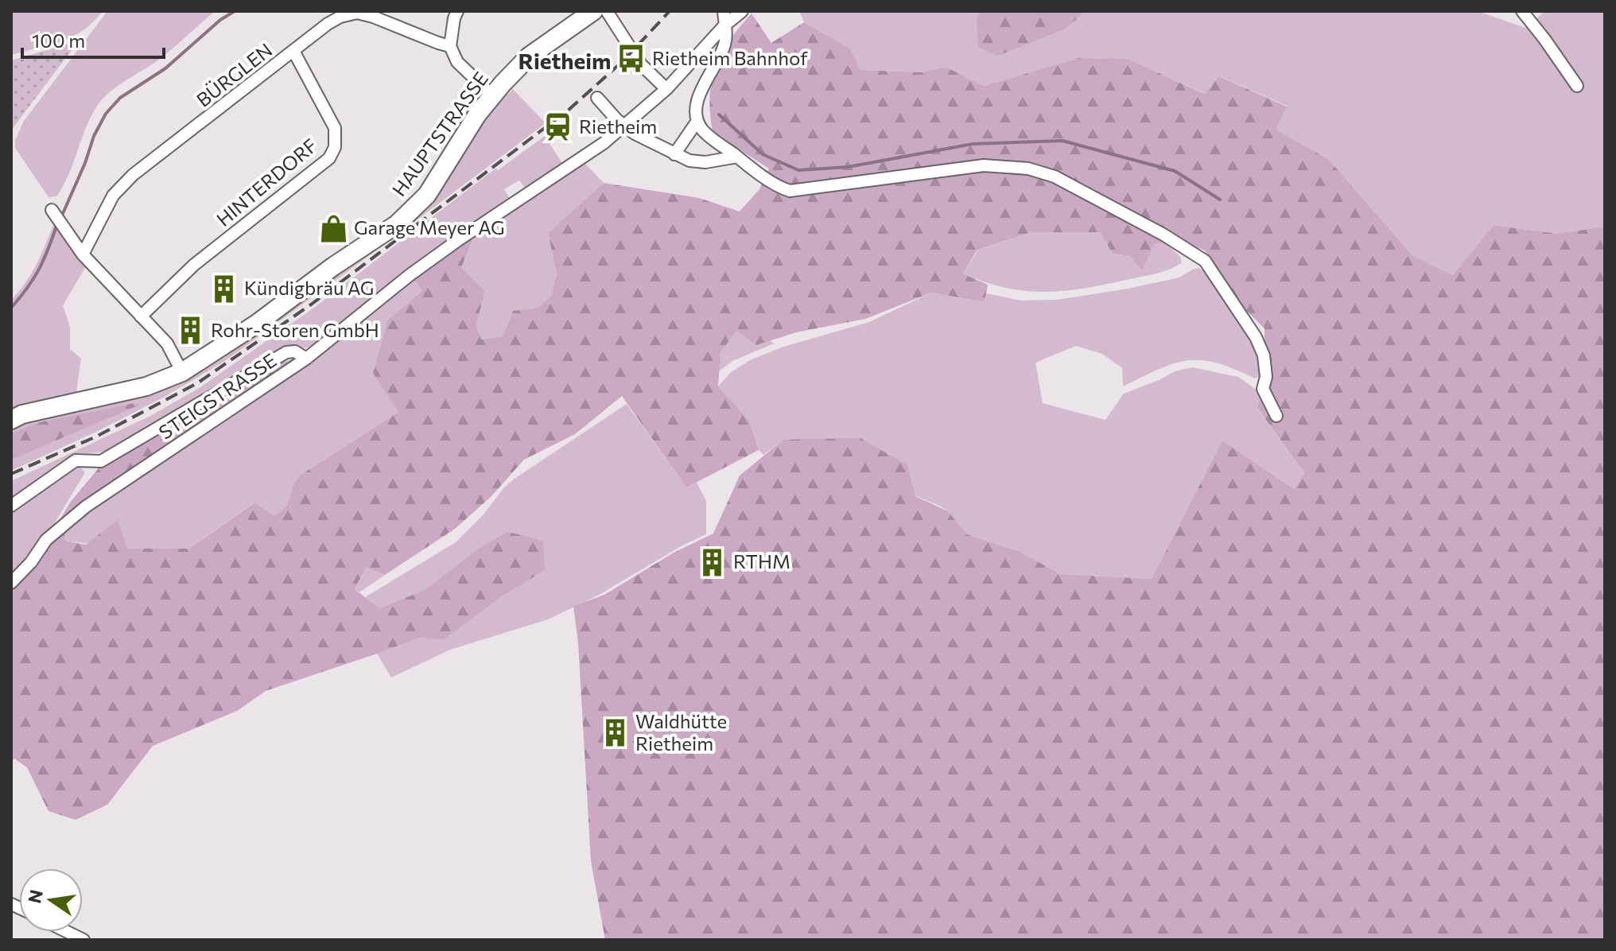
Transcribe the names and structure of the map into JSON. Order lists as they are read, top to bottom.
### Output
{
  "streets": {
    "main road": ["HAUPTSTRASSE"],
    "street": ["BÜRGLEN", "HINTERDORF", "STEIGSTRASSE"]
  },
  "crossings": [
    ["BÜRGLEN", "HINTERDORF"]
  ],
  "districts": ["Rietheim"],
  "places": {
    "bus stop": ["Rietheim Bahnhof"],
    "station": ["Rietheim"],
    "shop": ["Garage Meyer AG"],
    "building": [
      "Kündigbräu AG",
      "Rohr-Storen GmbH",
      "RTHM",
      "Waldhütte Rietheim"
    ]
  },
  "scale_bar": "100 m",
  "north": "left"
}
